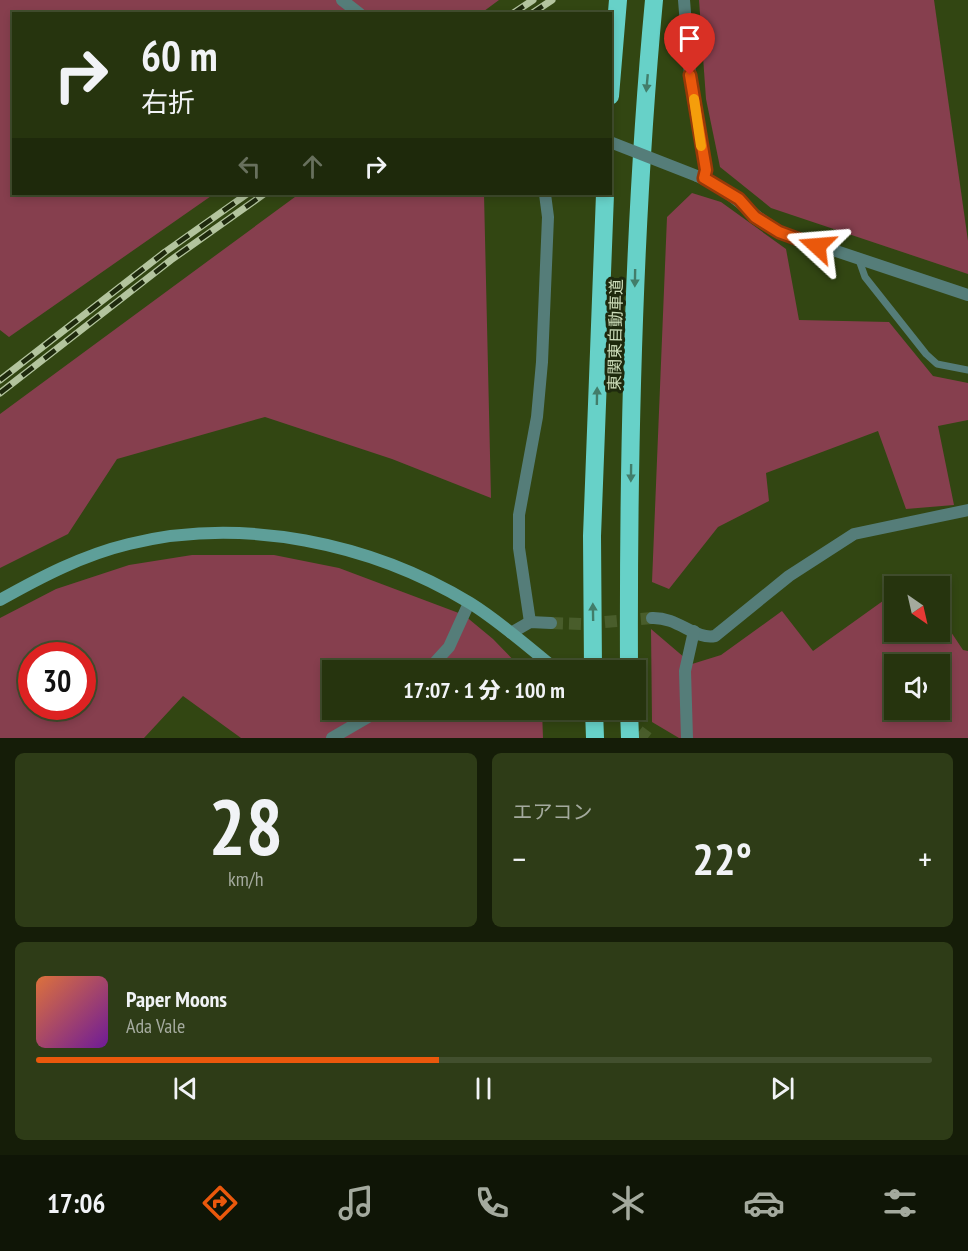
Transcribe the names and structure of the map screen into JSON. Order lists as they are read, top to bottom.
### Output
{
  "streets": {
    "highway": ["東関東自動車道"]
  },
  "north": "bottom right",
  "page": {
    "turn": ["60 m", "右折"],
    "limit": "30",
    "trip": "17:07 · 1 分 · 100 m",
    "tile": [
      ["28", "km/h"],
      "エアコン"
    ],
    "heat": ["−", "22°", "+"],
    "song": ["Paper Moons", "Ada Vale"],
    "tabs": "17:06"
  }
}
